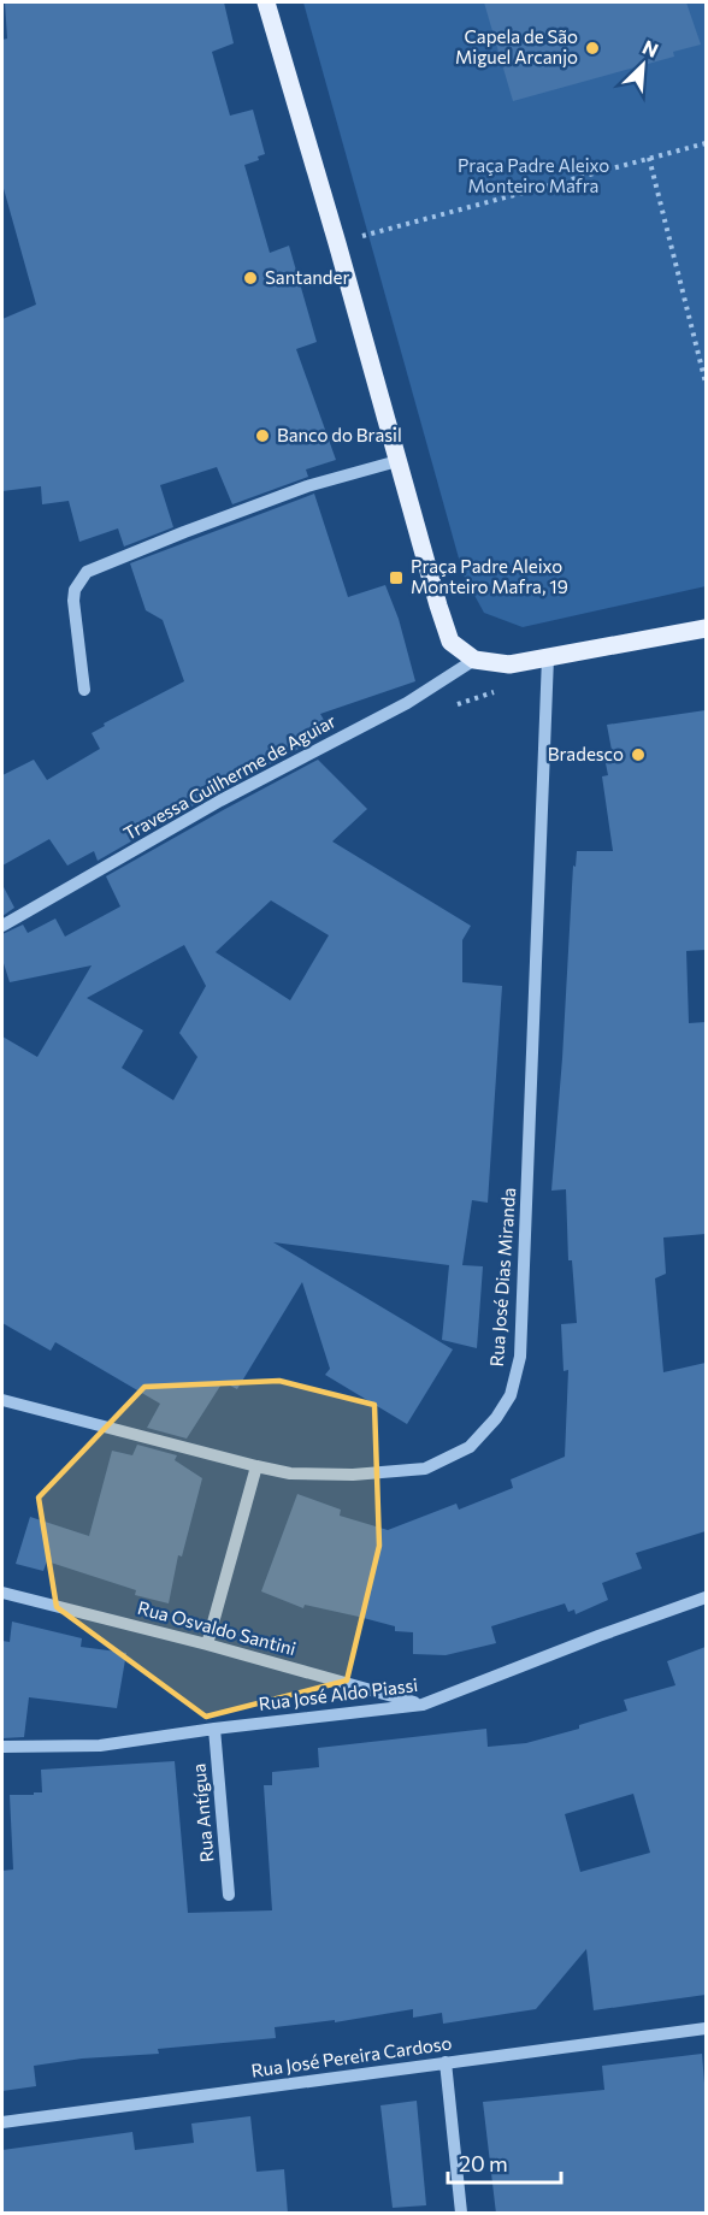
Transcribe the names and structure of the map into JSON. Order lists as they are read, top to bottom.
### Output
{
  "streets": {
    "street": [
      "Travessa Guilherme de Aguiar",
      "Rua José Dias Miranda",
      "Rua Osvaldo Santini",
      "Rua José Aldo Piassi",
      "Rua Antígua",
      "Rua José Pereira Cardoso"
    ]
  },
  "crossings": [
    ["Rua Osvaldo Santini", "Rua José Aldo Piassi"],
    ["Rua José Aldo Piassi", "Rua Antígua"]
  ],
  "parks": ["Praça Padre Aleixo Monteiro Mafra"],
  "places": {
    "other": [
      "Capela de São Miguel Arcanjo",
      "Santander",
      "Banco do Brasil",
      "Bradesco"
    ],
    "transit": ["Praça Padre Aleixo Monteiro Mafra, 19"]
  },
  "scale_bar": "20 m",
  "north": "top right"
}
